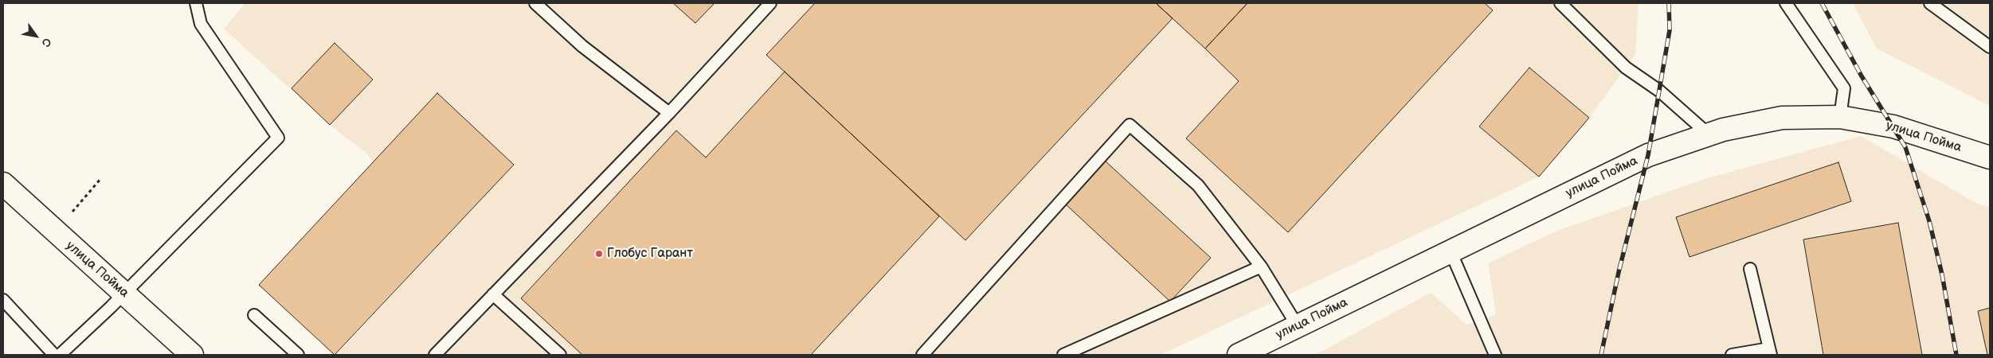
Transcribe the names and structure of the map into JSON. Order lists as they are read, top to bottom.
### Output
{
  "streets": {
    "street": ["улица Пойма"]
  },
  "places": ["Глобус Гарант"],
  "north": "bottom right"
}
